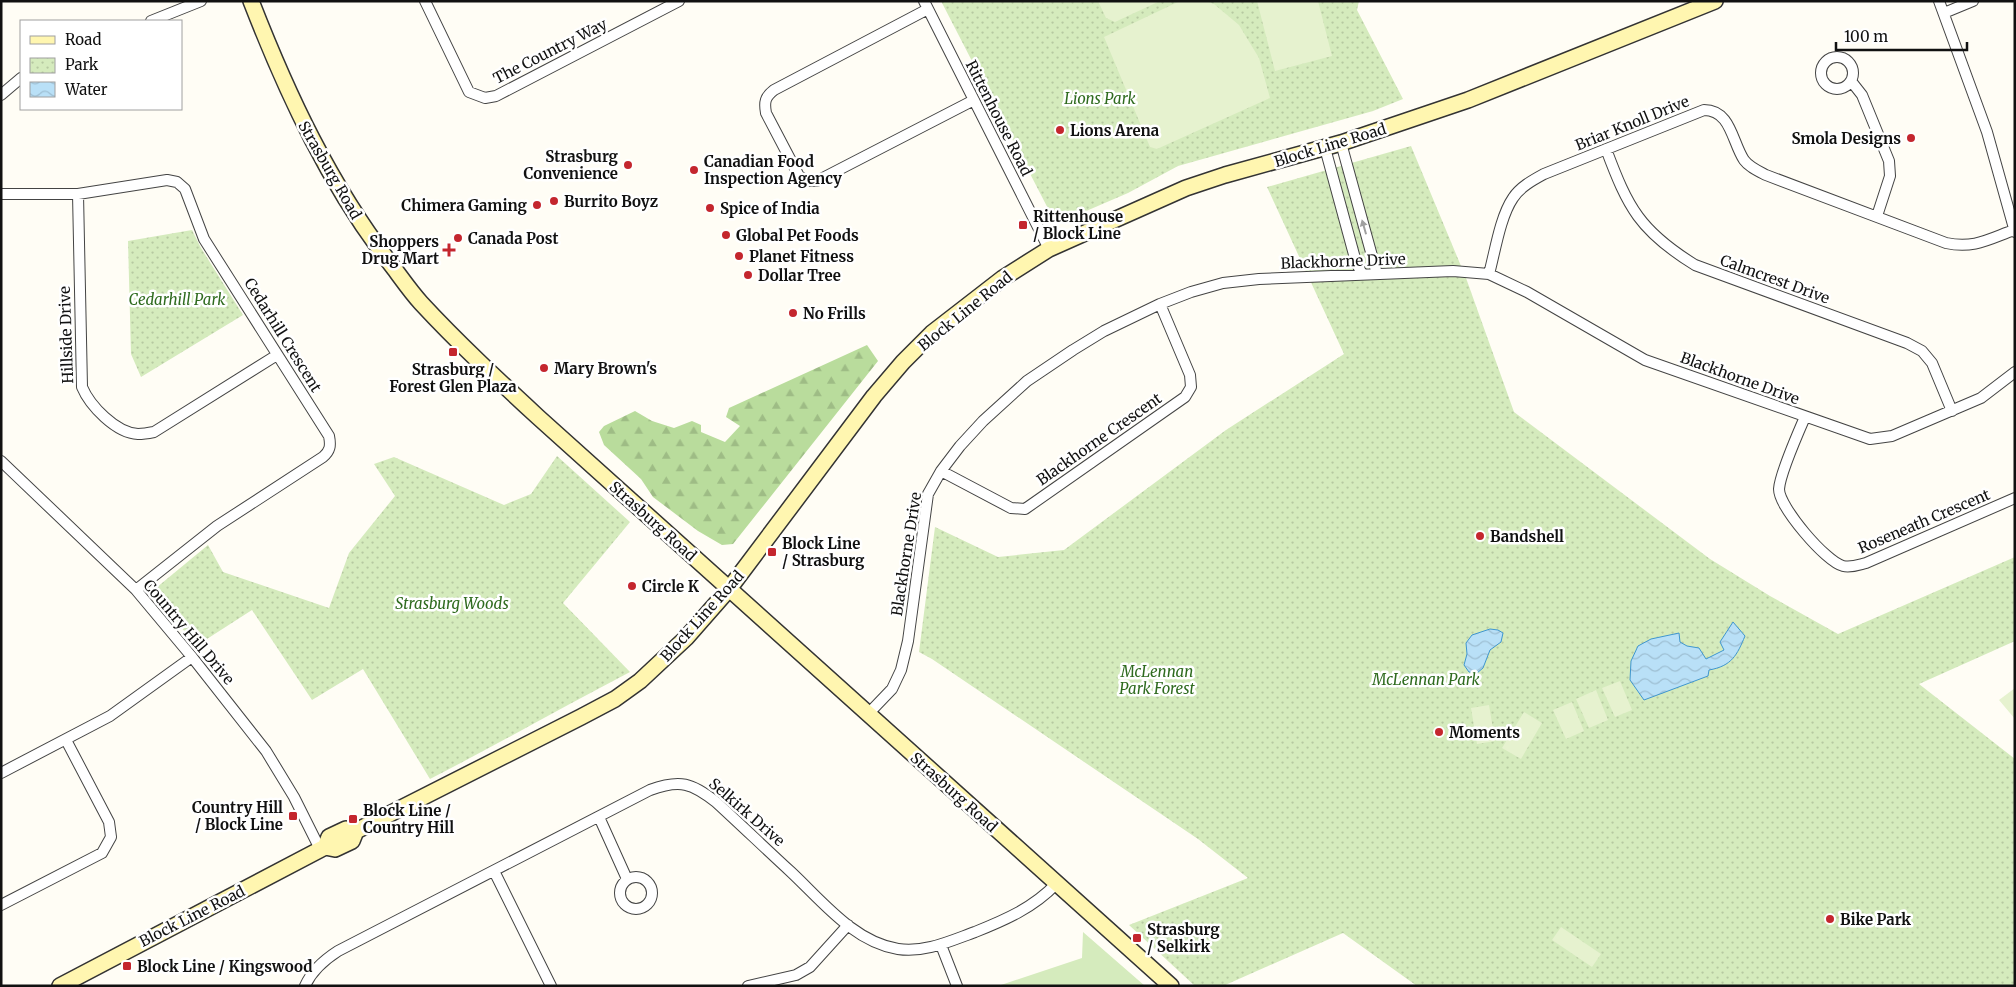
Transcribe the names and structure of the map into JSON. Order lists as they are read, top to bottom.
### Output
{
  "streets": {
    "street": [
      "The Country Way",
      "Rittenhouse Road",
      "Briar Knoll Drive",
      "Block Line Road",
      "Strasburg Road",
      "Blackhorne Drive",
      "Calmcrest Drive",
      "Hillside Drive",
      "Cedarhill Crescent",
      "Blackhorne Crescent",
      "Roseneath Crescent",
      "Country Hill Drive",
      "Selkirk Drive"
    ]
  },
  "crossings": [
    ["Rittenhouse Road", "Block Line Road"],
    ["Briar Knoll Drive", "Blackhorne Drive"],
    ["Briar Knoll Drive", "Calmcrest Drive"],
    ["Block Line Road", "Strasburg Road"],
    ["Block Line Road", "Country Hill Drive"],
    ["Strasburg Road", "Blackhorne Drive"],
    ["Strasburg Road", "Selkirk Drive"],
    ["Blackhorne Drive", "Calmcrest Drive"],
    ["Blackhorne Drive", "Blackhorne Crescent"],
    ["Blackhorne Drive", "Roseneath Crescent"],
    ["Hillside Drive", "Cedarhill Crescent"],
    ["Cedarhill Crescent", "Country Hill Drive"]
  ],
  "parks": [
    "Lions Park",
    "Cedarhill Park",
    "Strasburg Woods",
    "McLennan Park Forest",
    "McLennan Park"
  ],
  "places": {
    "other": [
      "Lions Arena",
      "Smola Designs",
      "Strasburg Convenience",
      "Canadian Food Inspection Agency",
      "Burrito Boyz",
      "Chimera Gaming",
      "Spice of India",
      "Global Pet Foods",
      "Canada Post",
      "Planet Fitness",
      "Dollar Tree",
      "No Frills",
      "Mary Brown's",
      "Bandshell",
      "Circle K",
      "Moments",
      "Bike Park"
    ],
    "transit": [
      "Rittenhouse / Block Line",
      "Strasburg / Forest Glen Plaza",
      "Block Line / Strasburg",
      "Country Hill / Block Line",
      "Block Line / Country Hill",
      "Strasburg / Selkirk",
      "Block Line / Kingswood"
    ],
    "health": ["Shoppers Drug Mart"]
  },
  "legend": ["Road", "Park", "Water"],
  "scale_bar": "100 m"
}
